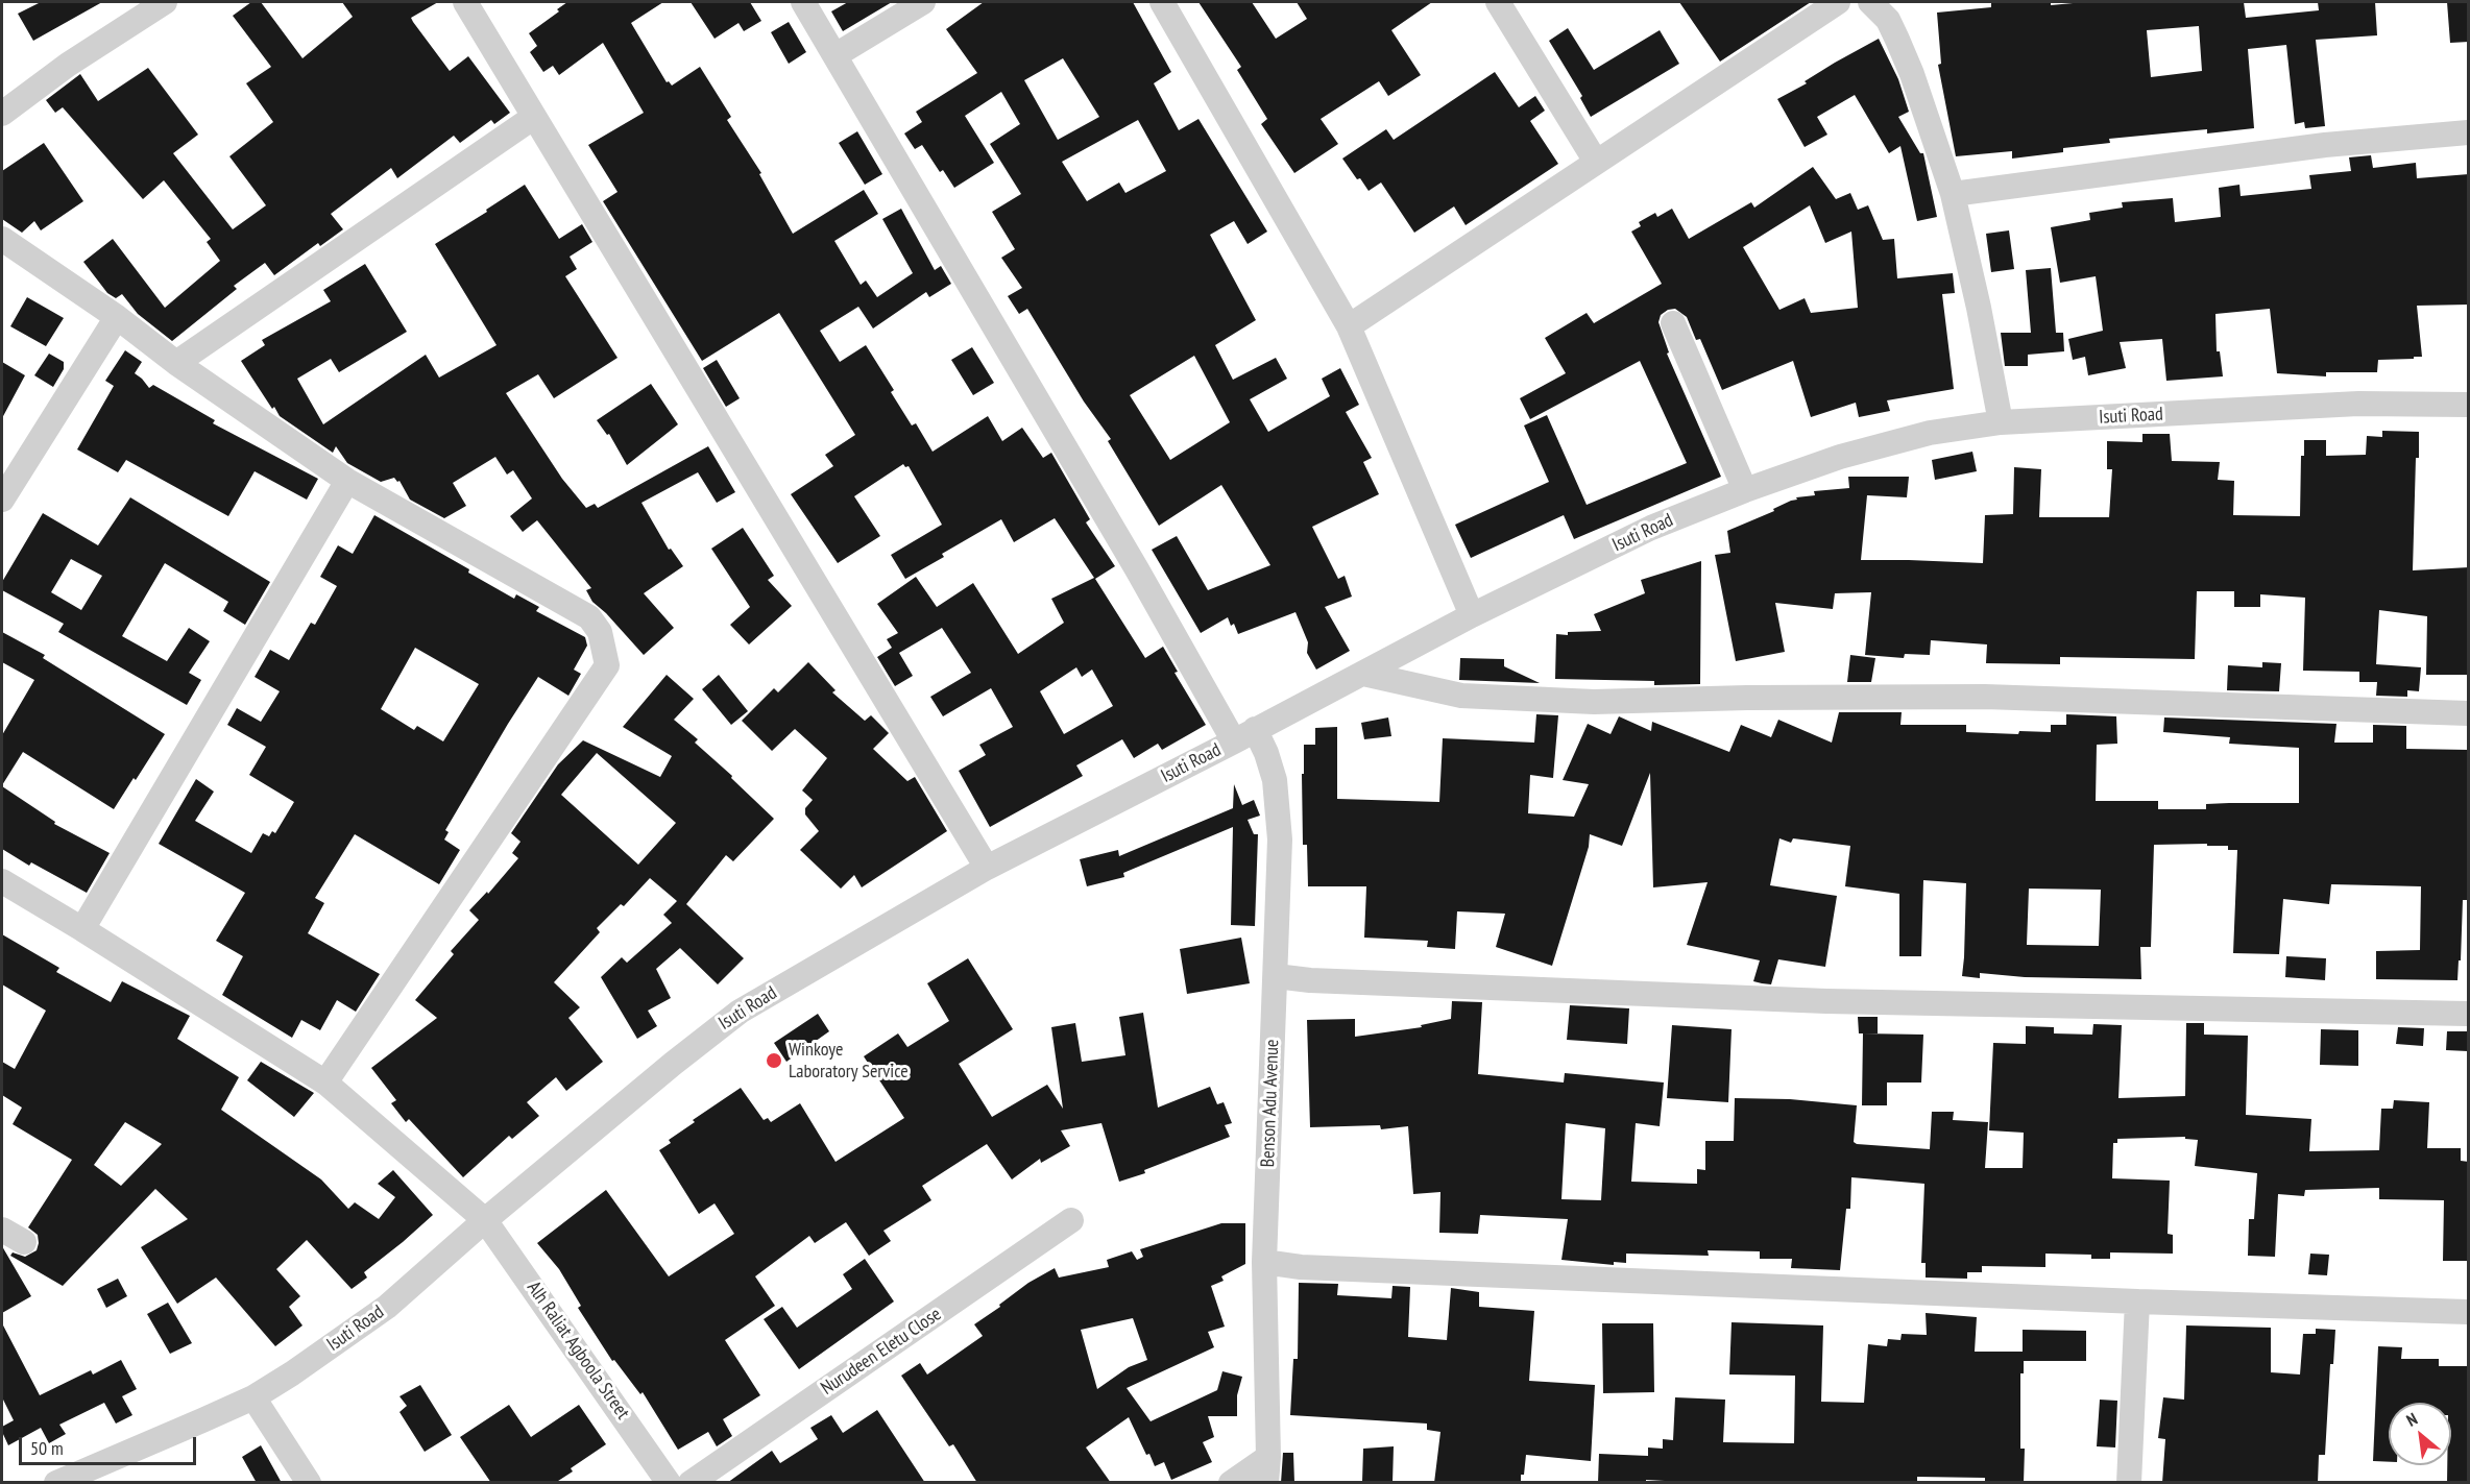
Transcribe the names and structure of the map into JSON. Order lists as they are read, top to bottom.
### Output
{
  "streets": {
    "street": [
      "Isuti Road",
      "Benson Adu Avenue",
      "Alh Raliat Agboola Street",
      "Nurudeen Eletu Close"
    ]
  },
  "crossings": [
    ["Isuti Road", "Benson Adu Avenue"],
    ["Isuti Road", "Alh Raliat Agboola Street"]
  ],
  "places": ["Winkoye Laboratory Service"],
  "scale_bar": "50 m",
  "north": "top left"
}
